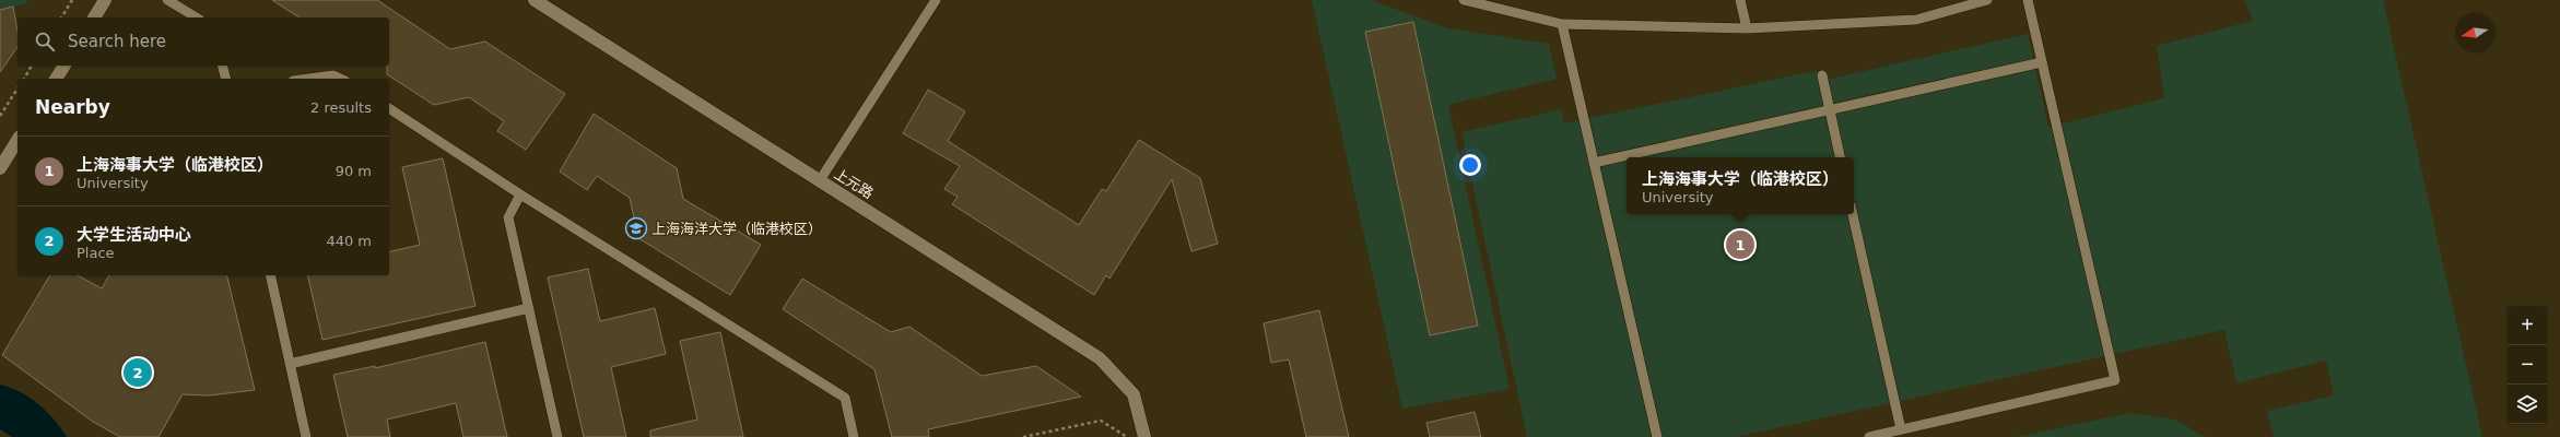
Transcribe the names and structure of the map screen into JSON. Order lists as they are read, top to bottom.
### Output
{
  "streets": {
    "street": ["上元路"]
  },
  "places": {
    "school or university": ["上海海洋大学（临港校区）"]
  },
  "north": "left",
  "page": {
    "search": "Search here",
    "heading": ["Nearby", "2 results"],
    "list": [
      {
        "mark": "1",
        "name": "上海海事大学（临港校区）",
        "note": "University",
        "value": "90 m"
      },
      {
        "mark": "2",
        "name": "大学生活动中心",
        "note": "Place",
        "value": "440 m"
      }
    ],
    "popup": ["上海海事大学（临港校区）", "University"],
    "pins": ["1", "2"],
    "map_buttons": ["+", "−"]
  }
}
